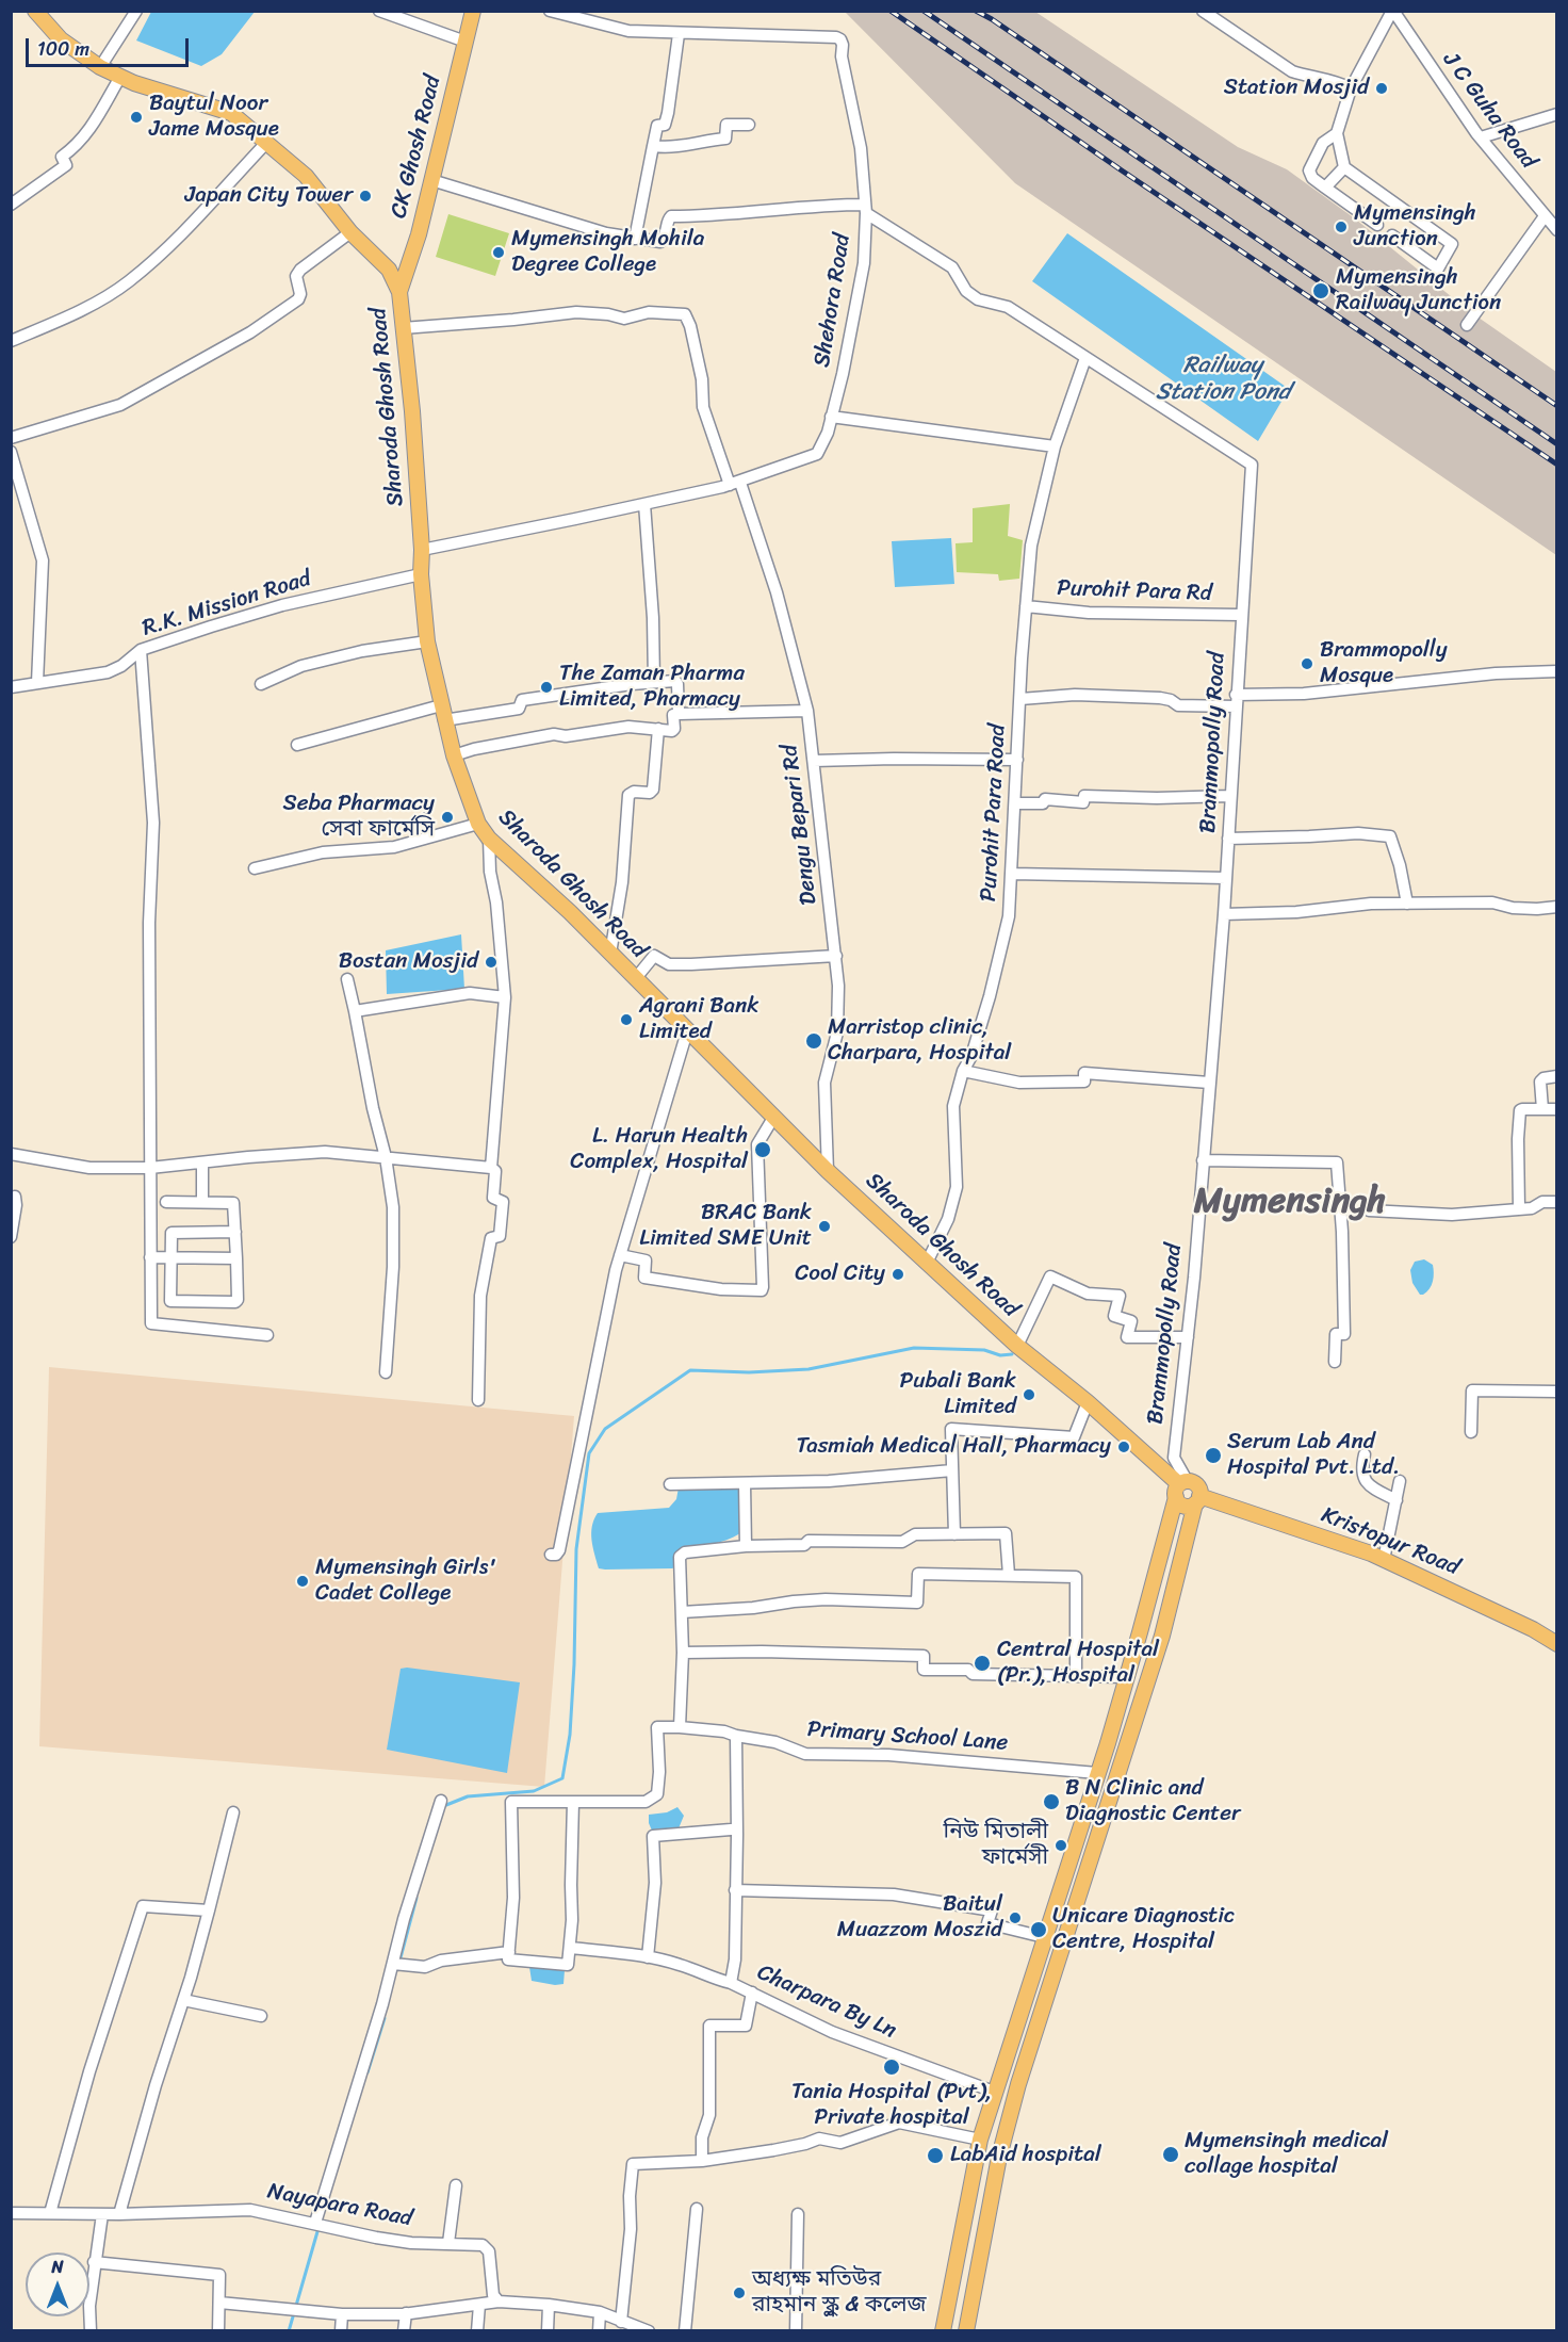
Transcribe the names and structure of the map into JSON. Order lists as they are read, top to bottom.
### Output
{
  "streets": {
    "main road": ["CK Ghosh Road", "Sharoda Ghosh Road", "Kristopur Road"],
    "street": [
      "J C Guha Road",
      "Shehora Road",
      "Purohit Para Rd",
      "R.K. Mission Road",
      "Brammopolly Road",
      "Purohit Para Road",
      "Dengu Bepari Rd",
      "Primary School Lane",
      "Charpara By Ln",
      "Nayapara Road"
    ]
  },
  "crossings": [
    ["CK Ghosh Road", "Sharoda Ghosh Road"],
    ["Shehora Road", "Sharoda Ghosh Road"],
    ["Shehora Road", "Brammopolly Road"],
    ["Shehora Road", "Dengu Bepari Rd"],
    ["Sharoda Ghosh Road", "R.K. Mission Road"],
    ["Sharoda Ghosh Road", "Brammopolly Road"],
    ["Sharoda Ghosh Road", "Purohit Para Road"],
    ["Sharoda Ghosh Road", "Dengu Bepari Rd"],
    ["Sharoda Ghosh Road", "Kristopur Road"],
    ["Purohit Para Rd", "Brammopolly Road"],
    ["Purohit Para Rd", "Purohit Para Road"],
    ["Brammopolly Road", "Purohit Para Road"],
    ["Brammopolly Road", "Kristopur Road"],
    ["Primary School Lane", "Charpara By Ln"]
  ],
  "districts": ["Mymensingh"],
  "water": ["Railway Station Pond"],
  "places": [
    "Station Mosjid",
    "Baytul Noor Jame Mosque",
    "Japan City Tower",
    "Mymensingh Junction",
    "Mymensingh Mohila Degree College",
    "Mymensingh Railway Junction",
    "Brammopolly Mosque",
    "The Zaman Pharma Limited, Pharmacy",
    "Seba Pharmacy সেবা ফার্মেসি",
    "Bostan Mosjid",
    "Agrani Bank Limited",
    "Marristop clinic, Charpara, Hospital",
    "L. Harun Health Complex, Hospital",
    "BRAC Bank Limited SME Unit",
    "Cool City",
    "Pubali Bank Limited",
    "Tasmiah Medical Hall, Pharmacy",
    "Serum Lab And Hospital Pvt. Ltd.",
    "Mymensingh Girls' Cadet College",
    "Central Hospital (Pr.), Hospital",
    "B N Clinic and Diagnostic Center",
    "নিউ মিতালী ফার্মেসী",
    "Baitul Muazzom Moszid",
    "Unicare Diagnostic Centre, Hospital",
    "Tania Hospital (Pvt), Private hospital",
    "Mymensingh medical collage hospital",
    "LabAid hospital",
    "অধ্যক্ষ মতিউর রাহমান স্কুল & কলেজ"
  ],
  "scale_bar": "100 m",
  "north": "top"
}
